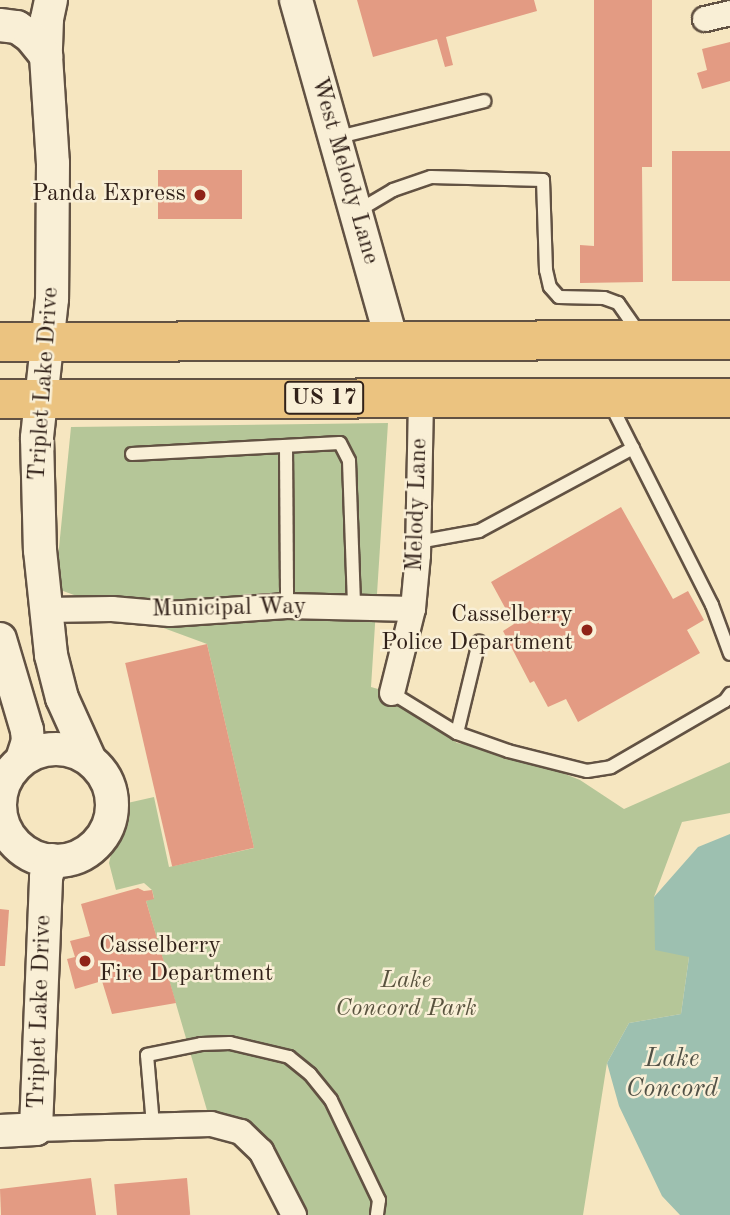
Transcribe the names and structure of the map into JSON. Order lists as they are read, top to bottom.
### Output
{
  "streets": {
    "main road": ["US 17"],
    "street": [
      "West Melody Lane",
      "Triplet Lake Drive",
      "Melody Lane",
      "Municipal Way"
    ]
  },
  "crossings": [
    ["Triplet Lake Drive", "US 17"],
    ["Triplet Lake Drive", "Municipal Way"],
    ["US 17", "Melody Lane"],
    ["Melody Lane", "Municipal Way"]
  ],
  "water": ["Lake Concord"],
  "parks": ["Lake Concord Park"],
  "places": ["Panda Express", "Casselberry Police Department", "Casselberry Fire Department"]
}
